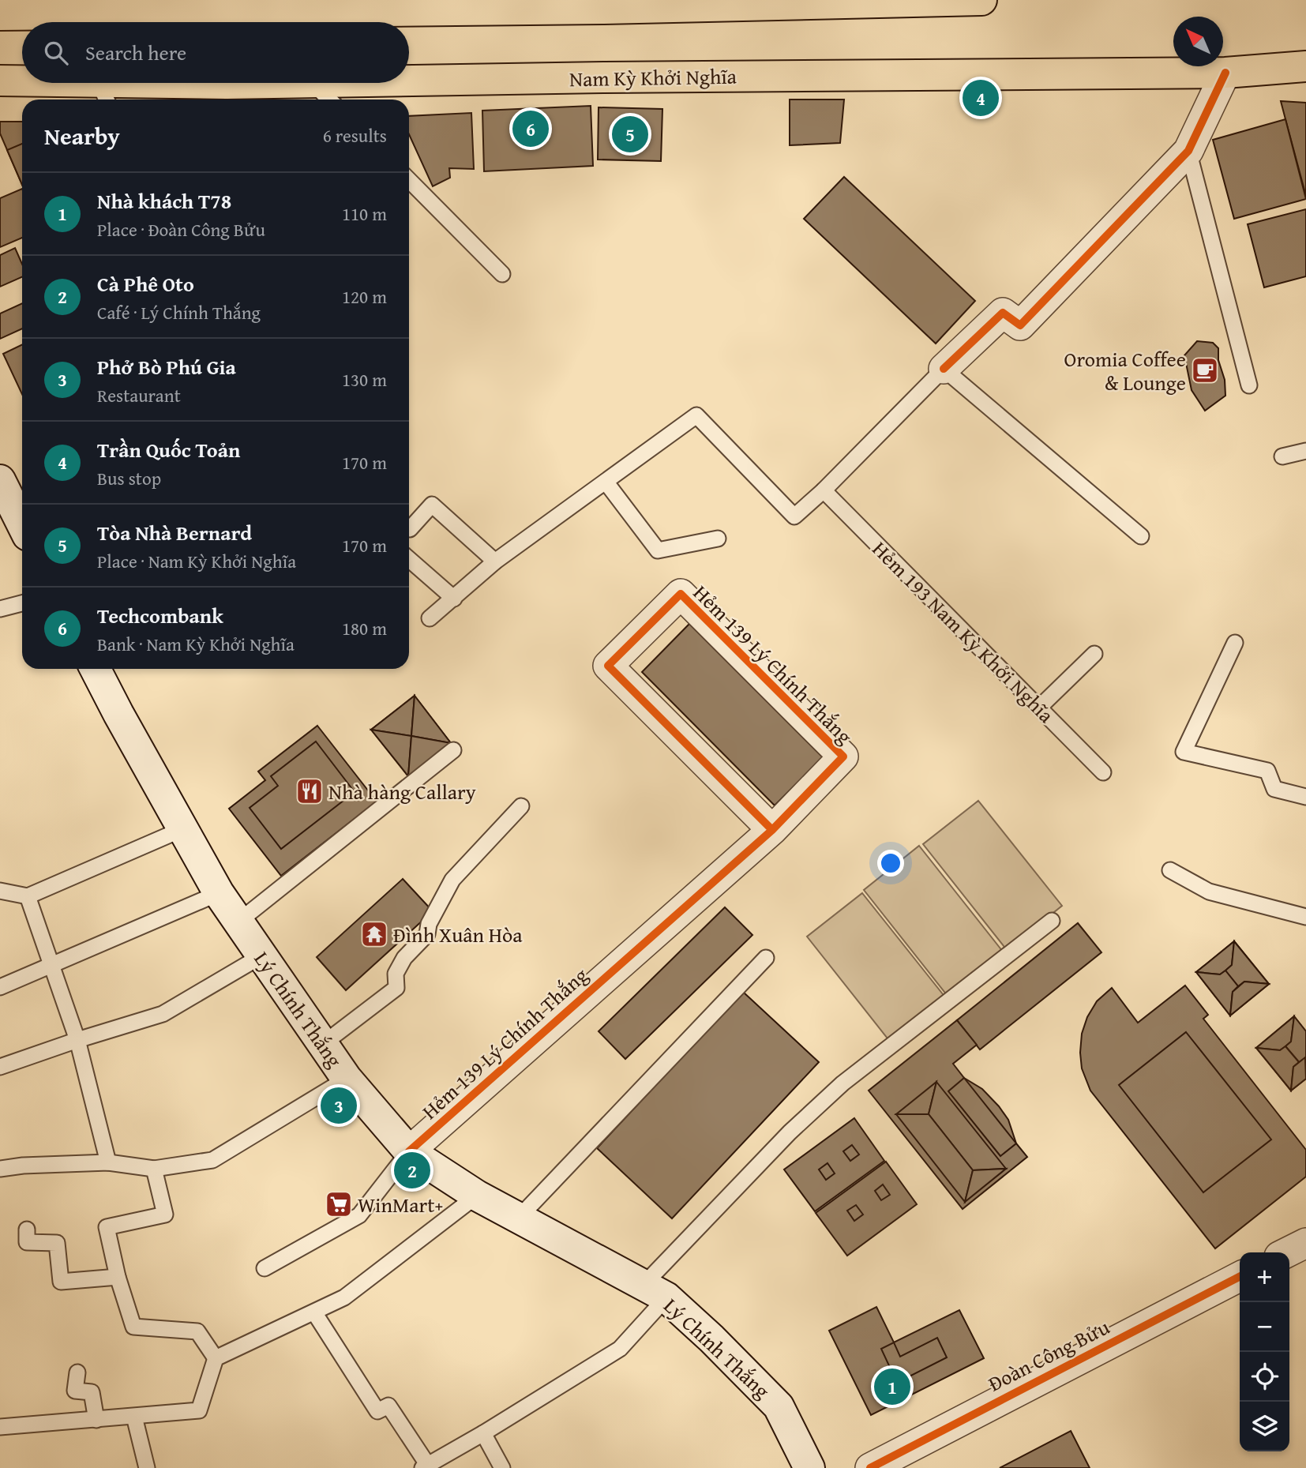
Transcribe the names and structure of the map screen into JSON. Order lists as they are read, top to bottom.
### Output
{
  "streets": {
    "main road": ["Nam Kỳ Khởi Nghĩa", "Lý Chính Thắng"],
    "street": ["Hẻm 139 Lý Chính Thắng", "Đoàn Công Bửu"],
    "lane": ["Hẻm 193 Nam Kỳ Khởi Nghĩa"]
  },
  "crossings": [
    ["Hẻm 139 Lý Chính Thắng", "Lý Chính Thắng"]
  ],
  "places": {
    "cafe": ["Oromia Coffee & Lounge"],
    "restaurant": ["Nhà hàng Callary"],
    "temple": ["Đình Xuân Hòa"],
    "supermarket": ["WinMart+"]
  },
  "north": "top left",
  "page": {
    "search": "Search here",
    "pins": [
      "4",
      "6",
      "5",
      "3",
      "2",
      "1"
    ],
    "heading": ["Nearby", "6 results"],
    "list": [
      {
        "mark": "1",
        "name": "Nhà khách T78",
        "note": "Place · Đoàn Công Bửu",
        "value": "110 m"
      },
      {
        "mark": "2",
        "name": "Cà Phê Oto",
        "note": "Café · Lý Chính Thắng",
        "value": "120 m"
      },
      {
        "mark": "3",
        "name": "Phở Bò Phú Gia",
        "note": "Restaurant",
        "value": "130 m"
      },
      {
        "mark": "4",
        "name": "Trần Quốc Toản",
        "note": "Bus stop",
        "value": "170 m"
      },
      {
        "mark": "5",
        "name": "Tòa Nhà Bernard",
        "note": "Place · Nam Kỳ Khởi Nghĩa",
        "value": "170 m"
      },
      {
        "mark": "6",
        "name": "Techcombank",
        "note": "Bank · Nam Kỳ Khởi Nghĩa",
        "value": "180 m"
      }
    ],
    "map_buttons": ["+", "−"]
  }
}
